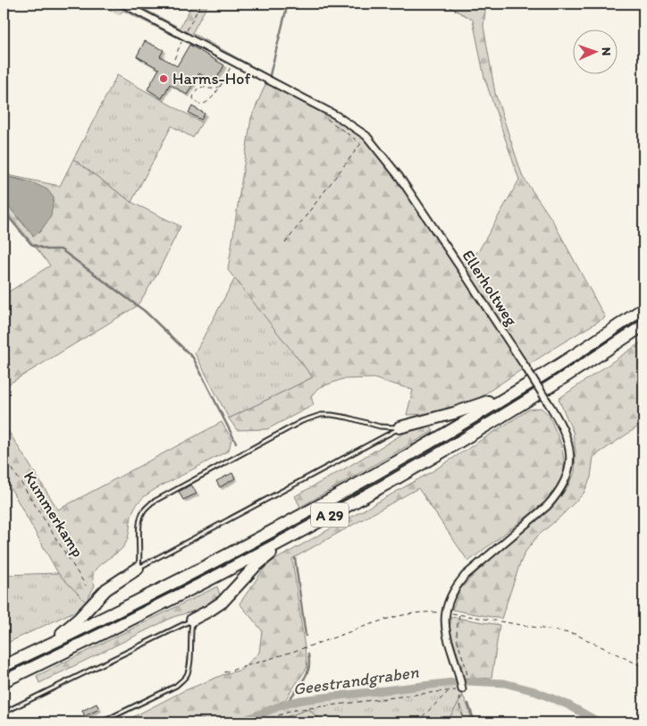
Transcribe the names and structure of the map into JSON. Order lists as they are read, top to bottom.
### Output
{
  "streets": {
    "highway": ["A 29"],
    "street": ["Ellerholtweg"],
    "path": ["Kummerkamp"]
  },
  "water": ["Geestrandgraben"],
  "places": ["Harms-Hof"],
  "north": "right"
}
